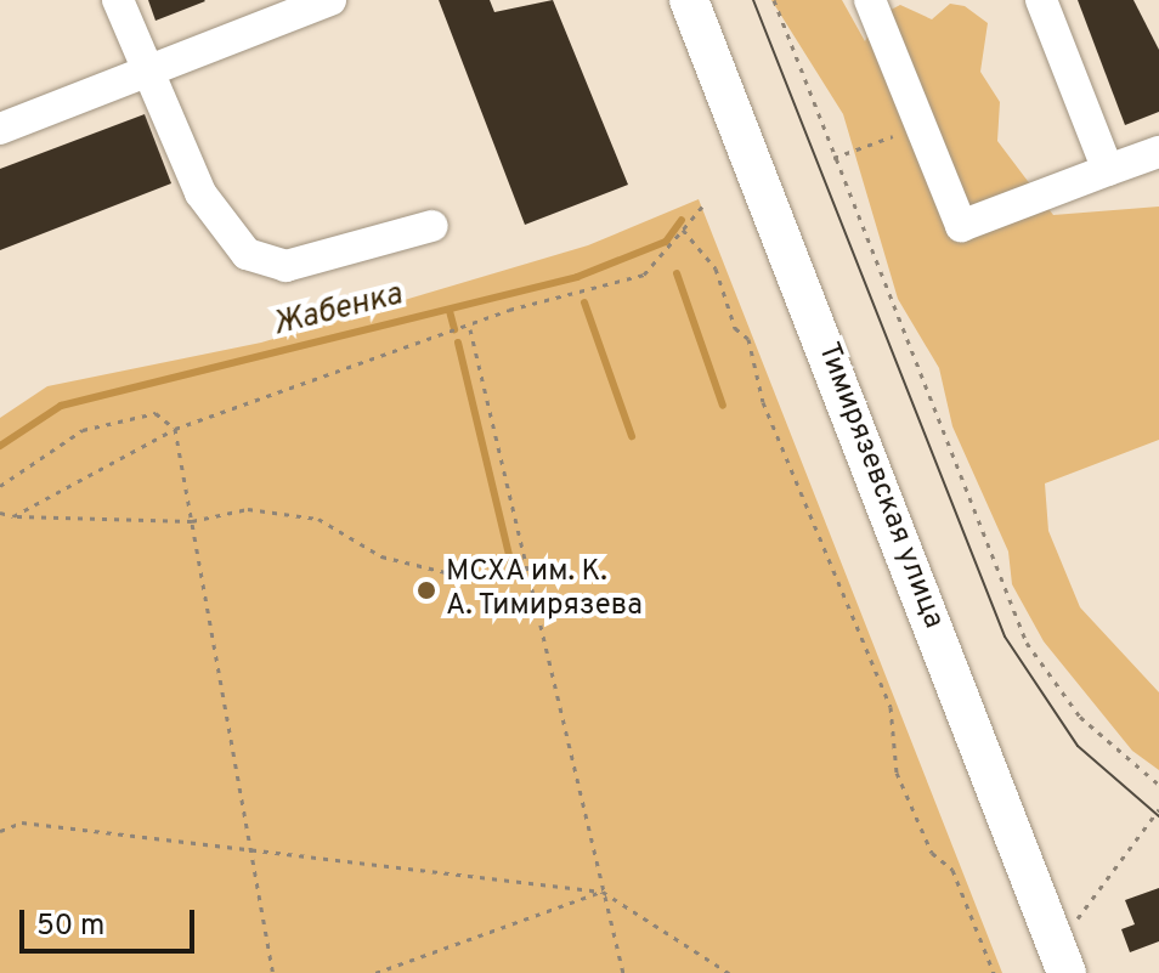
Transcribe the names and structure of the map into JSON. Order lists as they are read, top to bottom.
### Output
{
  "streets": {
    "main road": ["Тимирязевская улица"]
  },
  "water": ["Жабенка"],
  "places": ["МСХА им. К. А. Тимирязева"],
  "scale_bar": "50 m"
}
